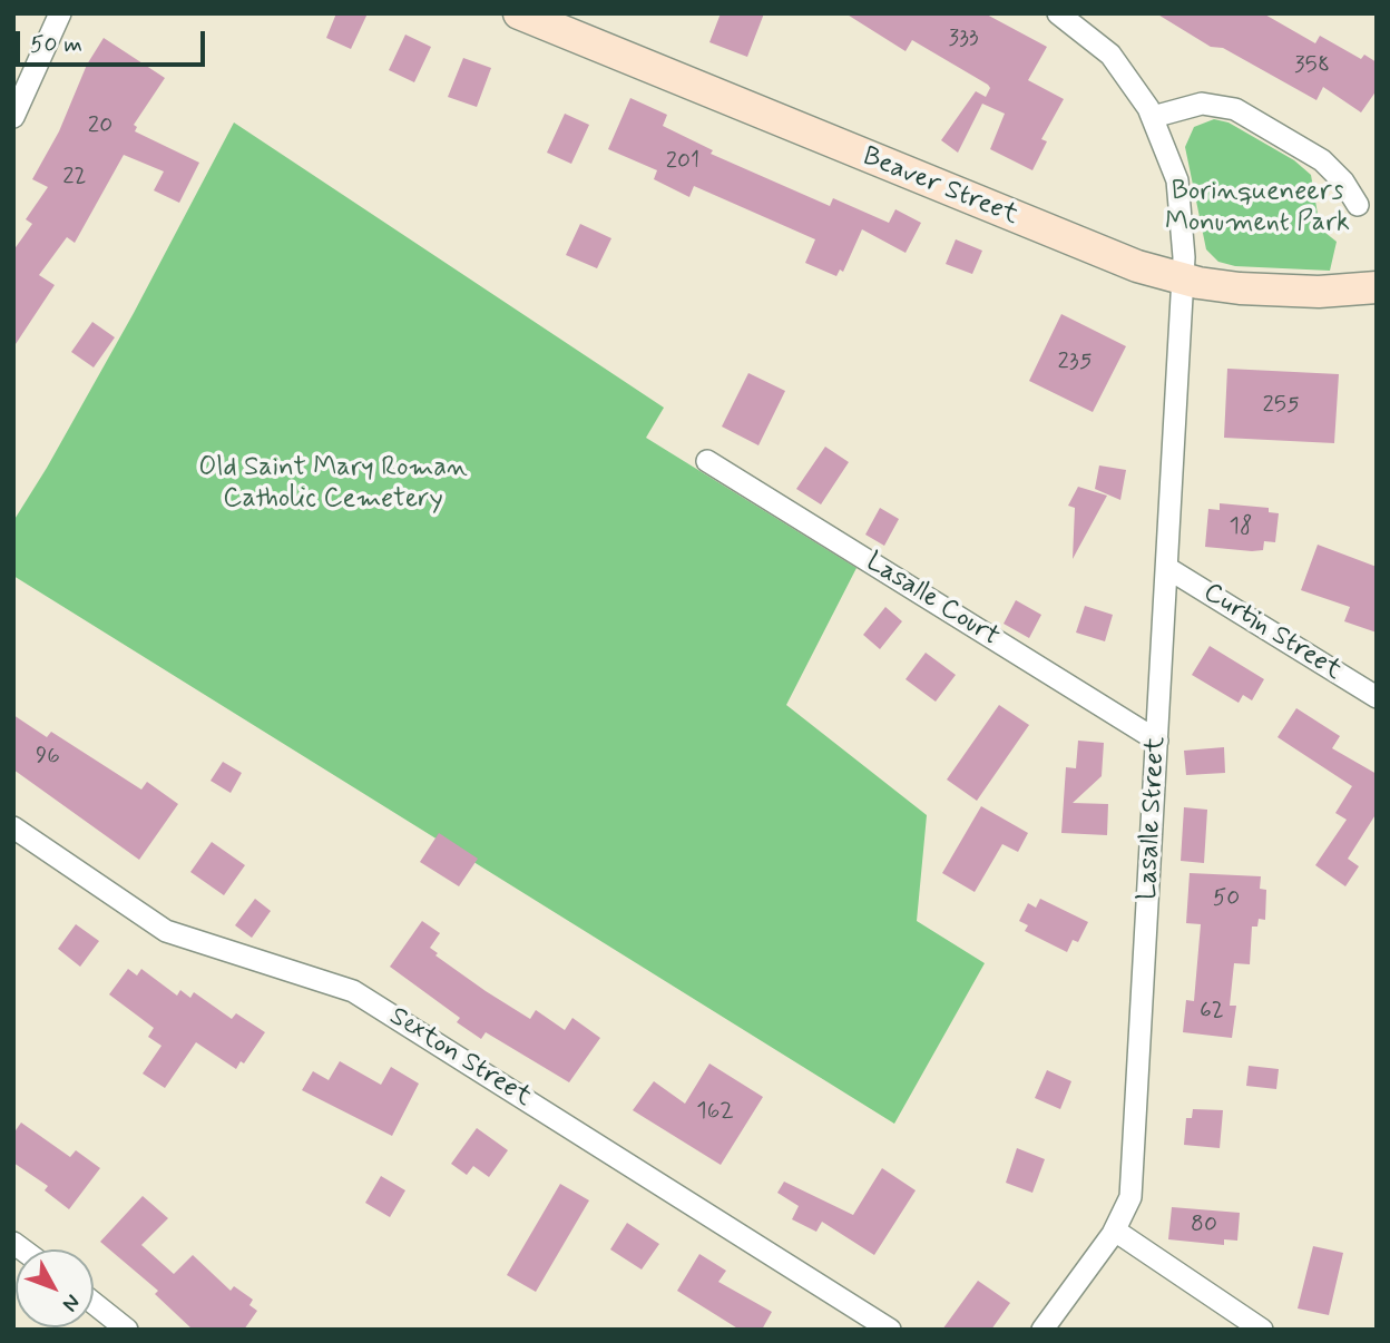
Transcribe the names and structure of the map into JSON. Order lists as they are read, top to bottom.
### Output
{
  "streets": {
    "main road": ["Beaver Street"],
    "street": [
      "Lasalle Court",
      "Curtin Street",
      "Lasalle Street",
      "Sexton Street"
    ]
  },
  "crossings": [
    ["Beaver Street", "Lasalle Street"],
    ["Lasalle Court", "Lasalle Street"],
    ["Curtin Street", "Lasalle Street"]
  ],
  "parks": ["Borinqueneers Monument Park", "Old Saint Mary Roman Catholic Cemetery"],
  "house_numbers": [
    "333",
    "358",
    "20",
    "201",
    "22",
    "235",
    "255",
    "18",
    "96",
    "50",
    "62",
    "162",
    "80"
  ],
  "scale_bar": "50 m",
  "north": "bottom right"
}
